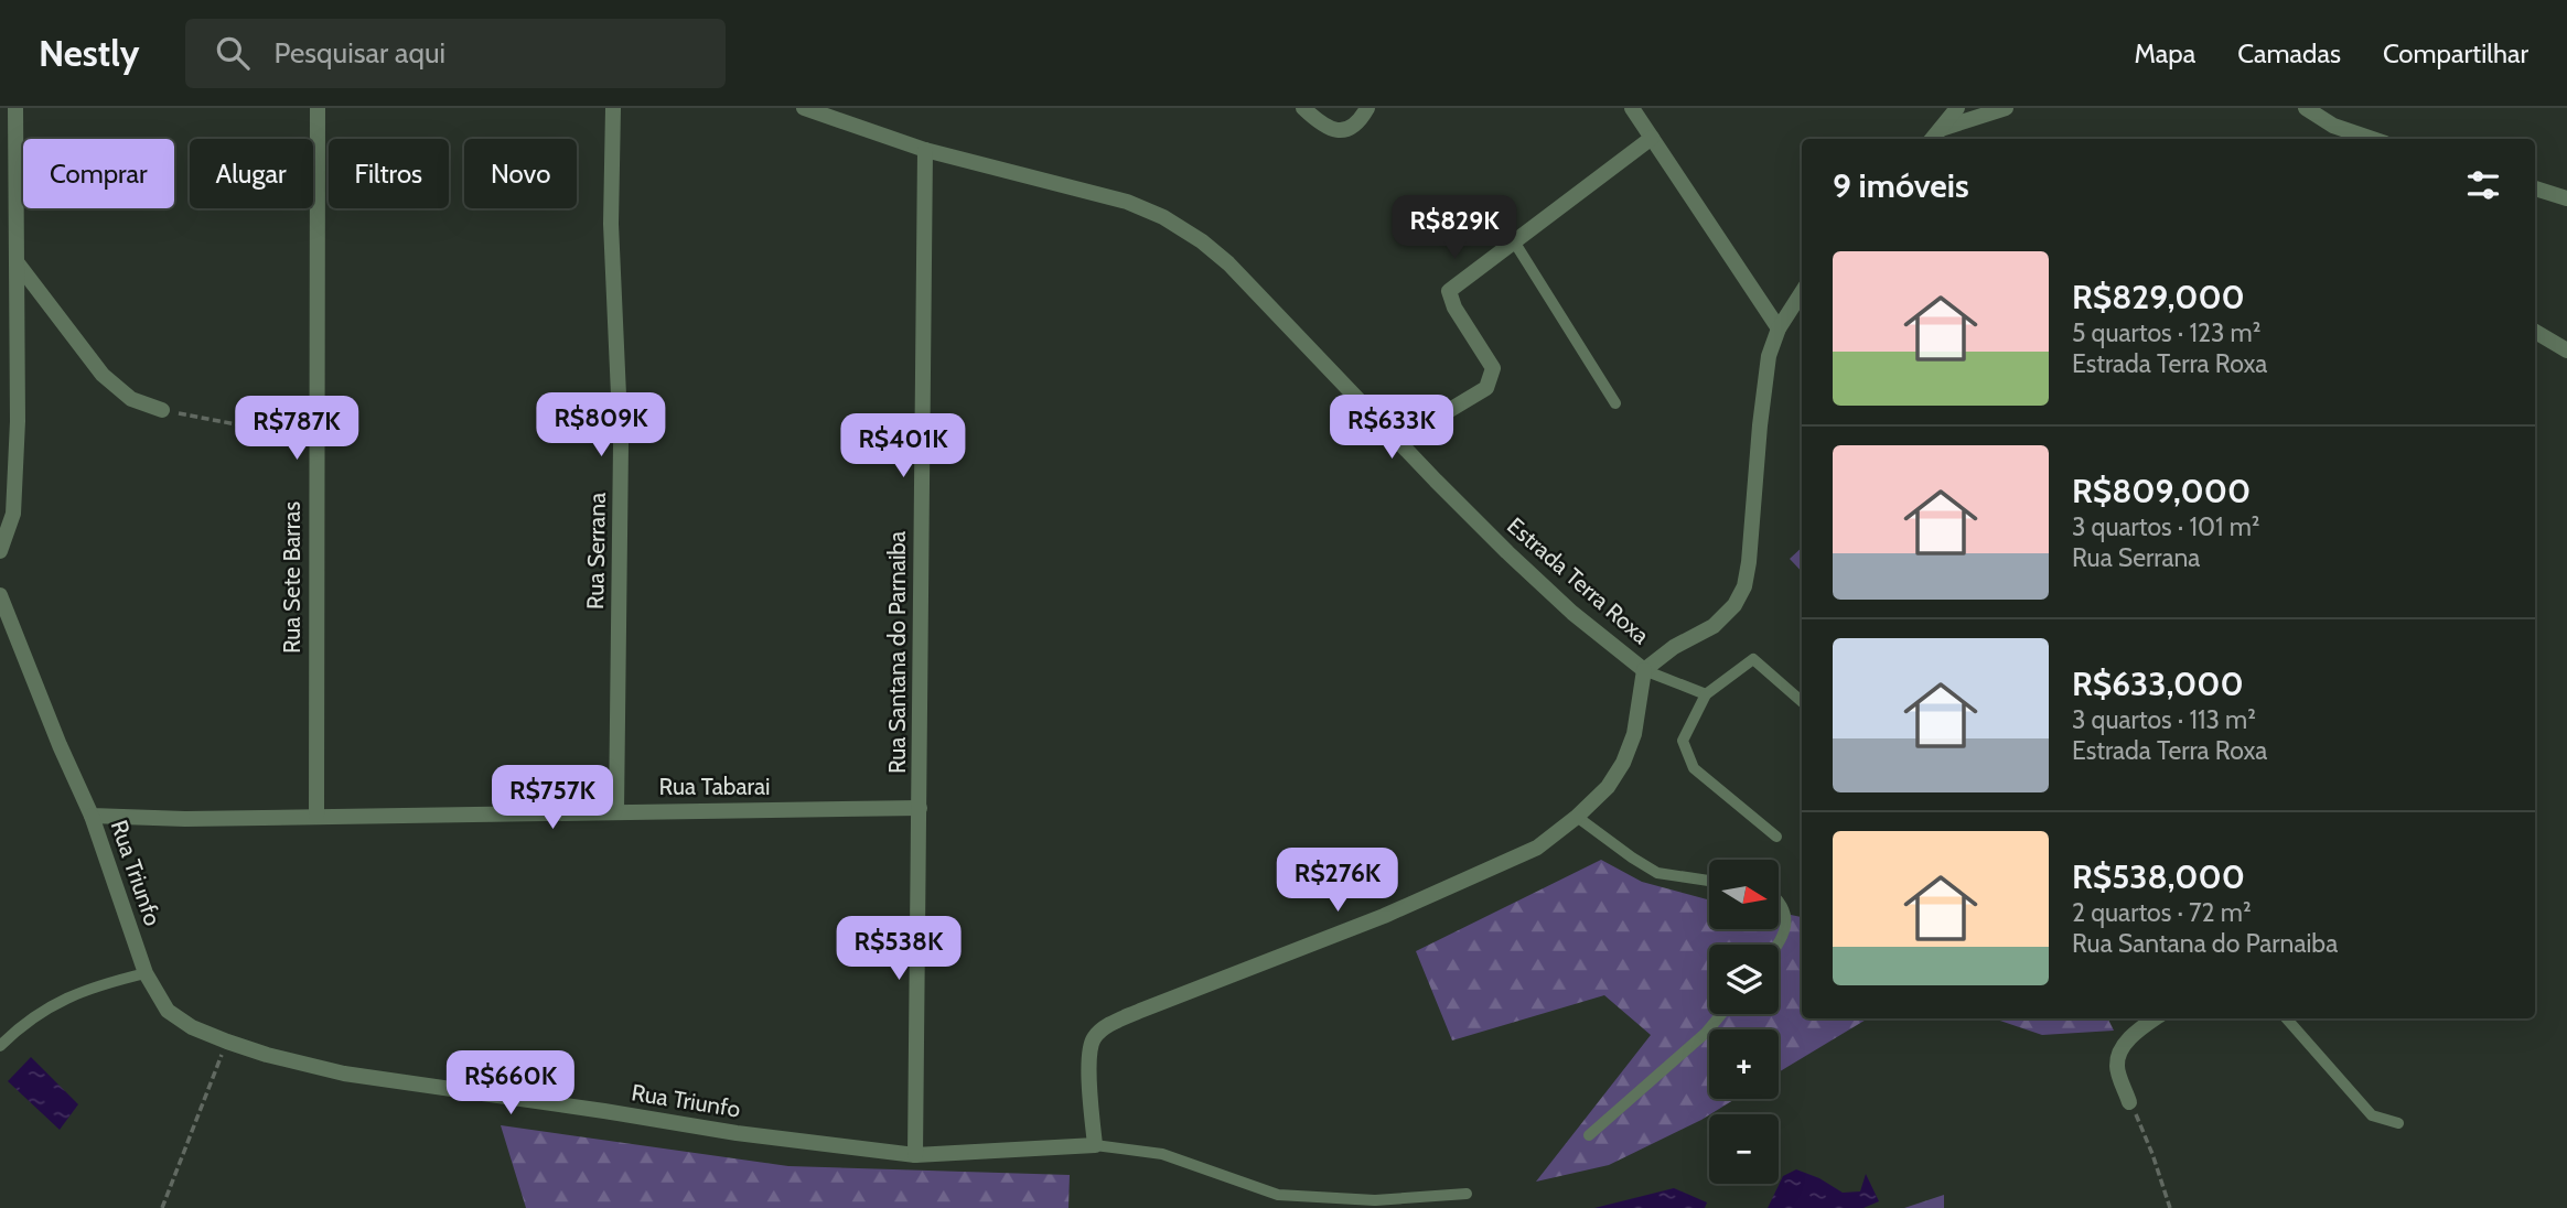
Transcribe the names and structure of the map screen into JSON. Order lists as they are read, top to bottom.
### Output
{
  "streets": {
    "street": [
      "Rua Serrana",
      "Rua Sete Barras",
      "Estrada Terra Roxa",
      "Rua Santana do Parnaiba",
      "Rua Tabarai",
      "Rua Triunfo"
    ]
  },
  "crossings": [
    ["Rua Serrana", "Rua Tabarai"],
    ["Rua Sete Barras", "Rua Tabarai"],
    ["Estrada Terra Roxa", "Rua Santana do Parnaiba"],
    ["Rua Santana do Parnaiba", "Rua Tabarai"],
    ["Rua Santana do Parnaiba", "Rua Triunfo"],
    ["Rua Tabarai", "Rua Triunfo"]
  ],
  "north": "right",
  "page": {
    "header": "Nestly",
    "search": "Pesquisar aqui",
    "nav": ["Mapa", "Camadas", "Compartilhar"],
    "chip": [
      "Comprar",
      "Alugar",
      "Filtros",
      "Novo"
    ],
    "heading": "9 imóveis",
    "price": [
      "R$829K",
      "R$809K",
      "R$633K",
      "R$787K",
      "R$401K",
      "R$757K",
      "R$276K",
      "R$538K",
      "R$660K"
    ],
    "list": [
      {
        "name": "R$829,000",
        "note": "5 quartos · 123 m² · Estrada Terra Roxa"
      },
      {
        "name": "R$809,000",
        "note": "3 quartos · 101 m² · Rua Serrana"
      },
      {
        "name": "R$633,000",
        "note": "3 quartos · 113 m² · Estrada Terra Roxa"
      },
      {
        "name": "R$538,000",
        "note": "2 quartos · 72 m² · Rua Santana do Parnaiba"
      }
    ],
    "map_buttons": ["+", "−"]
  }
}
